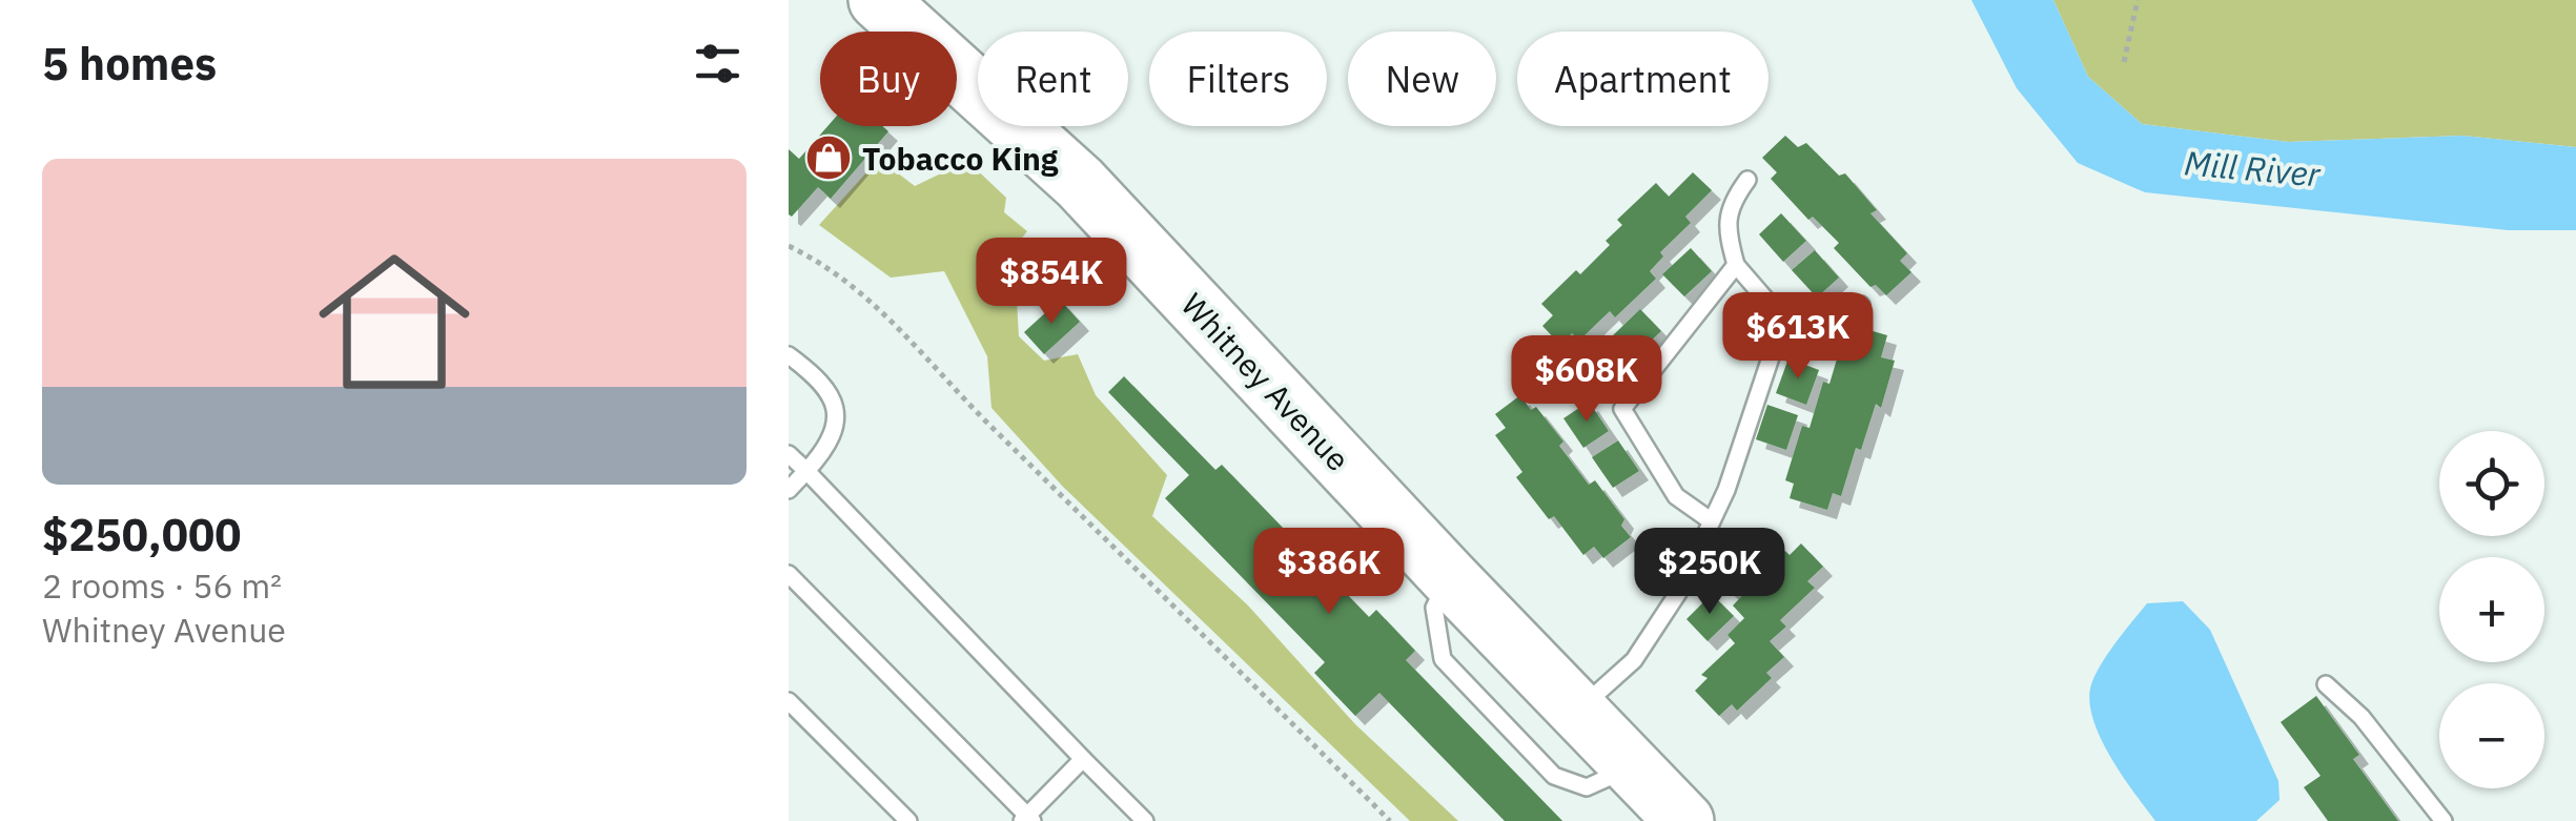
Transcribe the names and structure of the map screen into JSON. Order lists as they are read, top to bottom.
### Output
{
  "streets": {
    "highway": ["Whitney Avenue"]
  },
  "water": ["Mill River"],
  "places": {
    "shop": ["Tobacco King"]
  },
  "page": {
    "heading": "5 homes",
    "chip": [
      "Buy",
      "Rent",
      "Filters",
      "New",
      "Apartment"
    ],
    "list": [
      {
        "name": "$250,000",
        "note": "2 rooms · 56 m² · Whitney Avenue"
      }
    ],
    "price": [
      "$854K",
      "$613K",
      "$608K",
      "$386K",
      "$250K"
    ],
    "map_buttons": ["+", "−"]
  }
}
